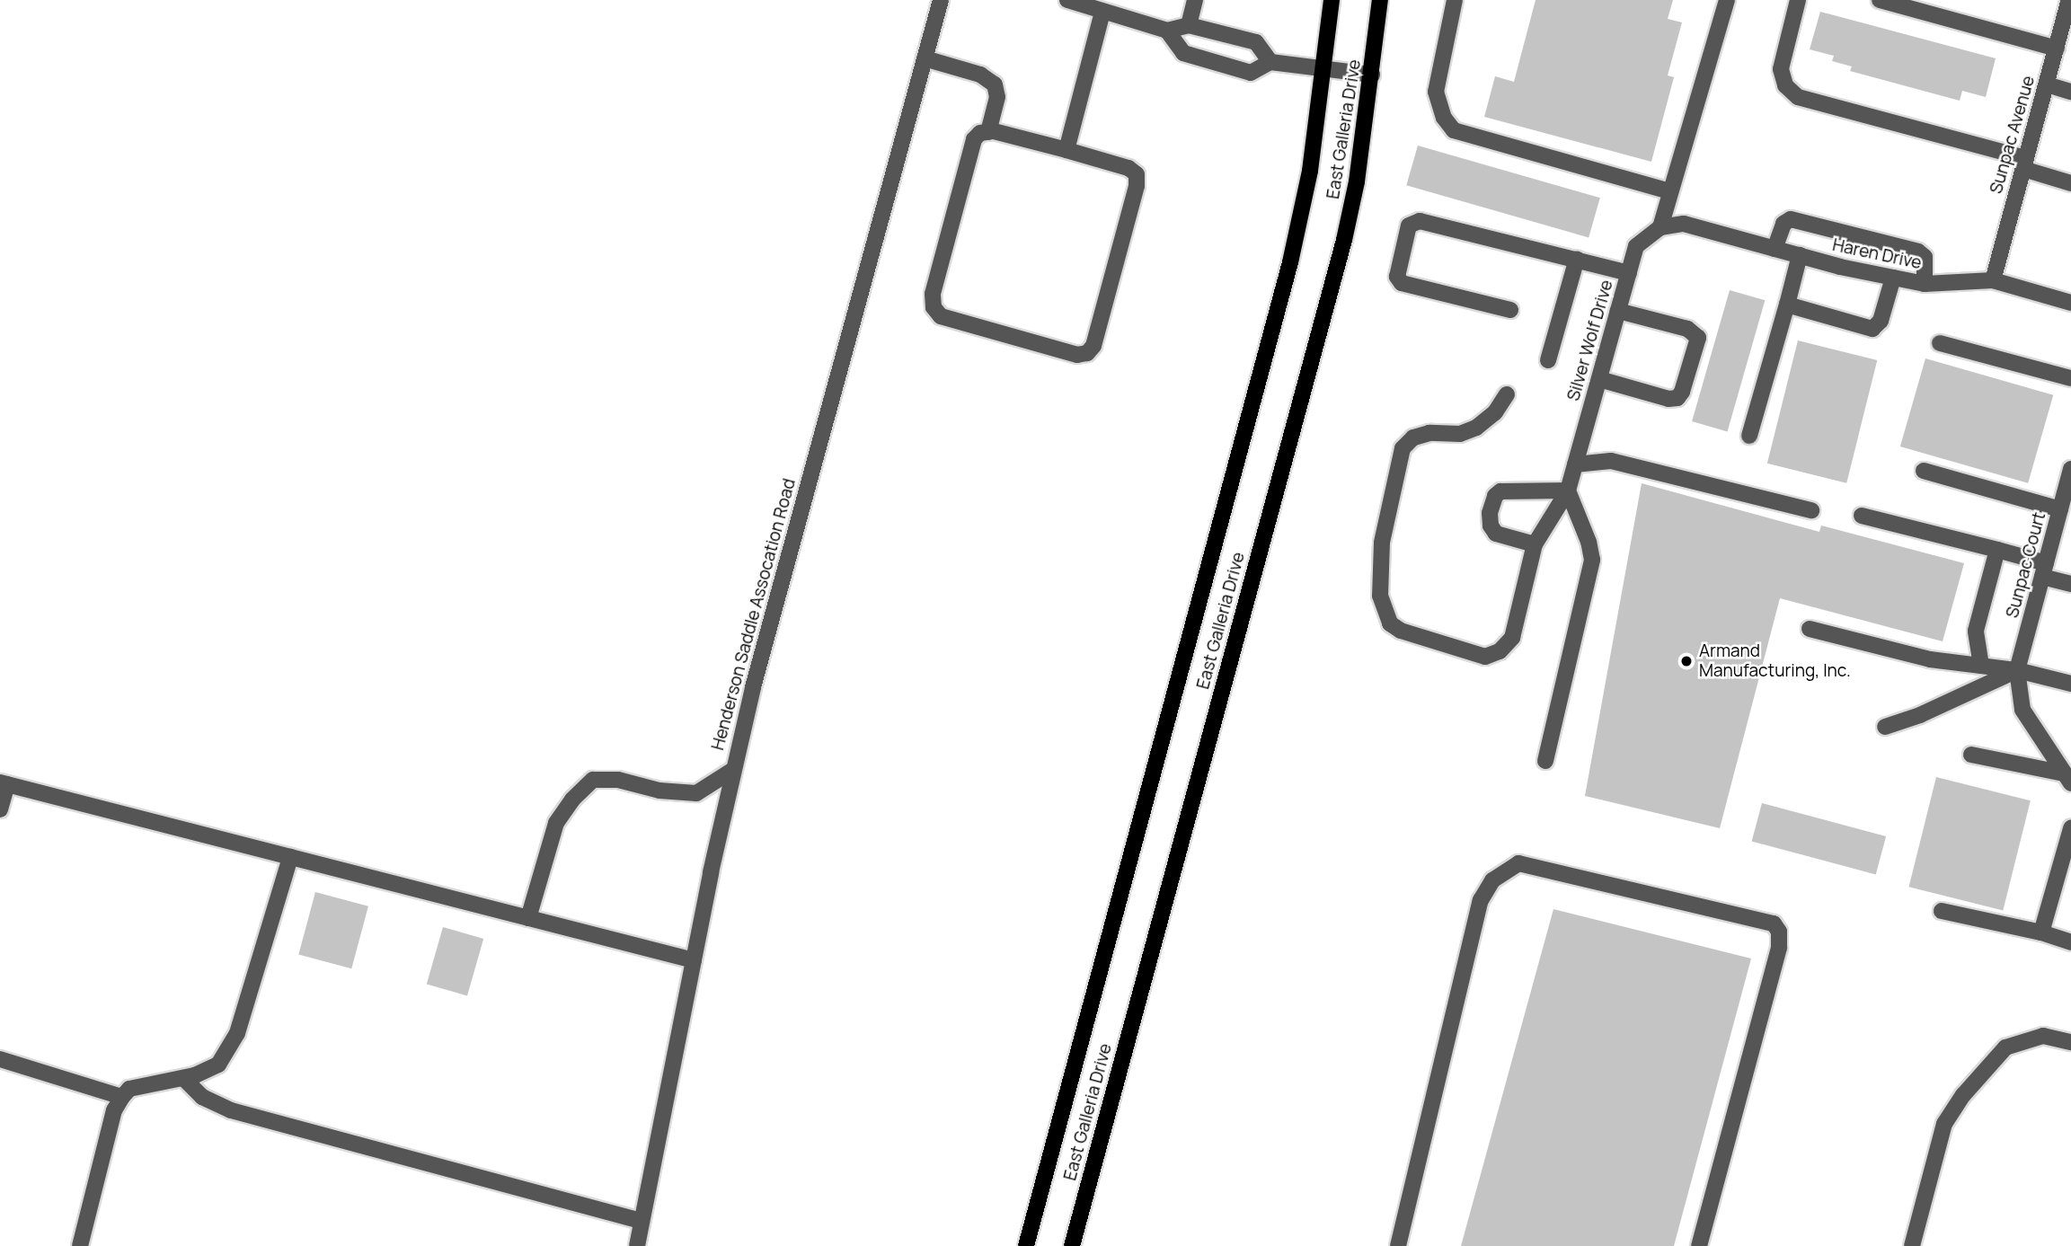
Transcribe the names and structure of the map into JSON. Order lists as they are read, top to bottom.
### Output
{
  "streets": {
    "main road": ["East Galleria Drive"],
    "street": [
      "Sunpac Avenue",
      "Haren Drive",
      "Silver Wolf Drive",
      "Sunpac Court",
      "Henderson Saddle Assocation Road"
    ]
  },
  "crossings": [
    ["Sunpac Avenue", "Haren Drive"],
    ["Haren Drive", "Silver Wolf Drive"]
  ],
  "places": ["Armand Manufacturing, Inc."]
}
